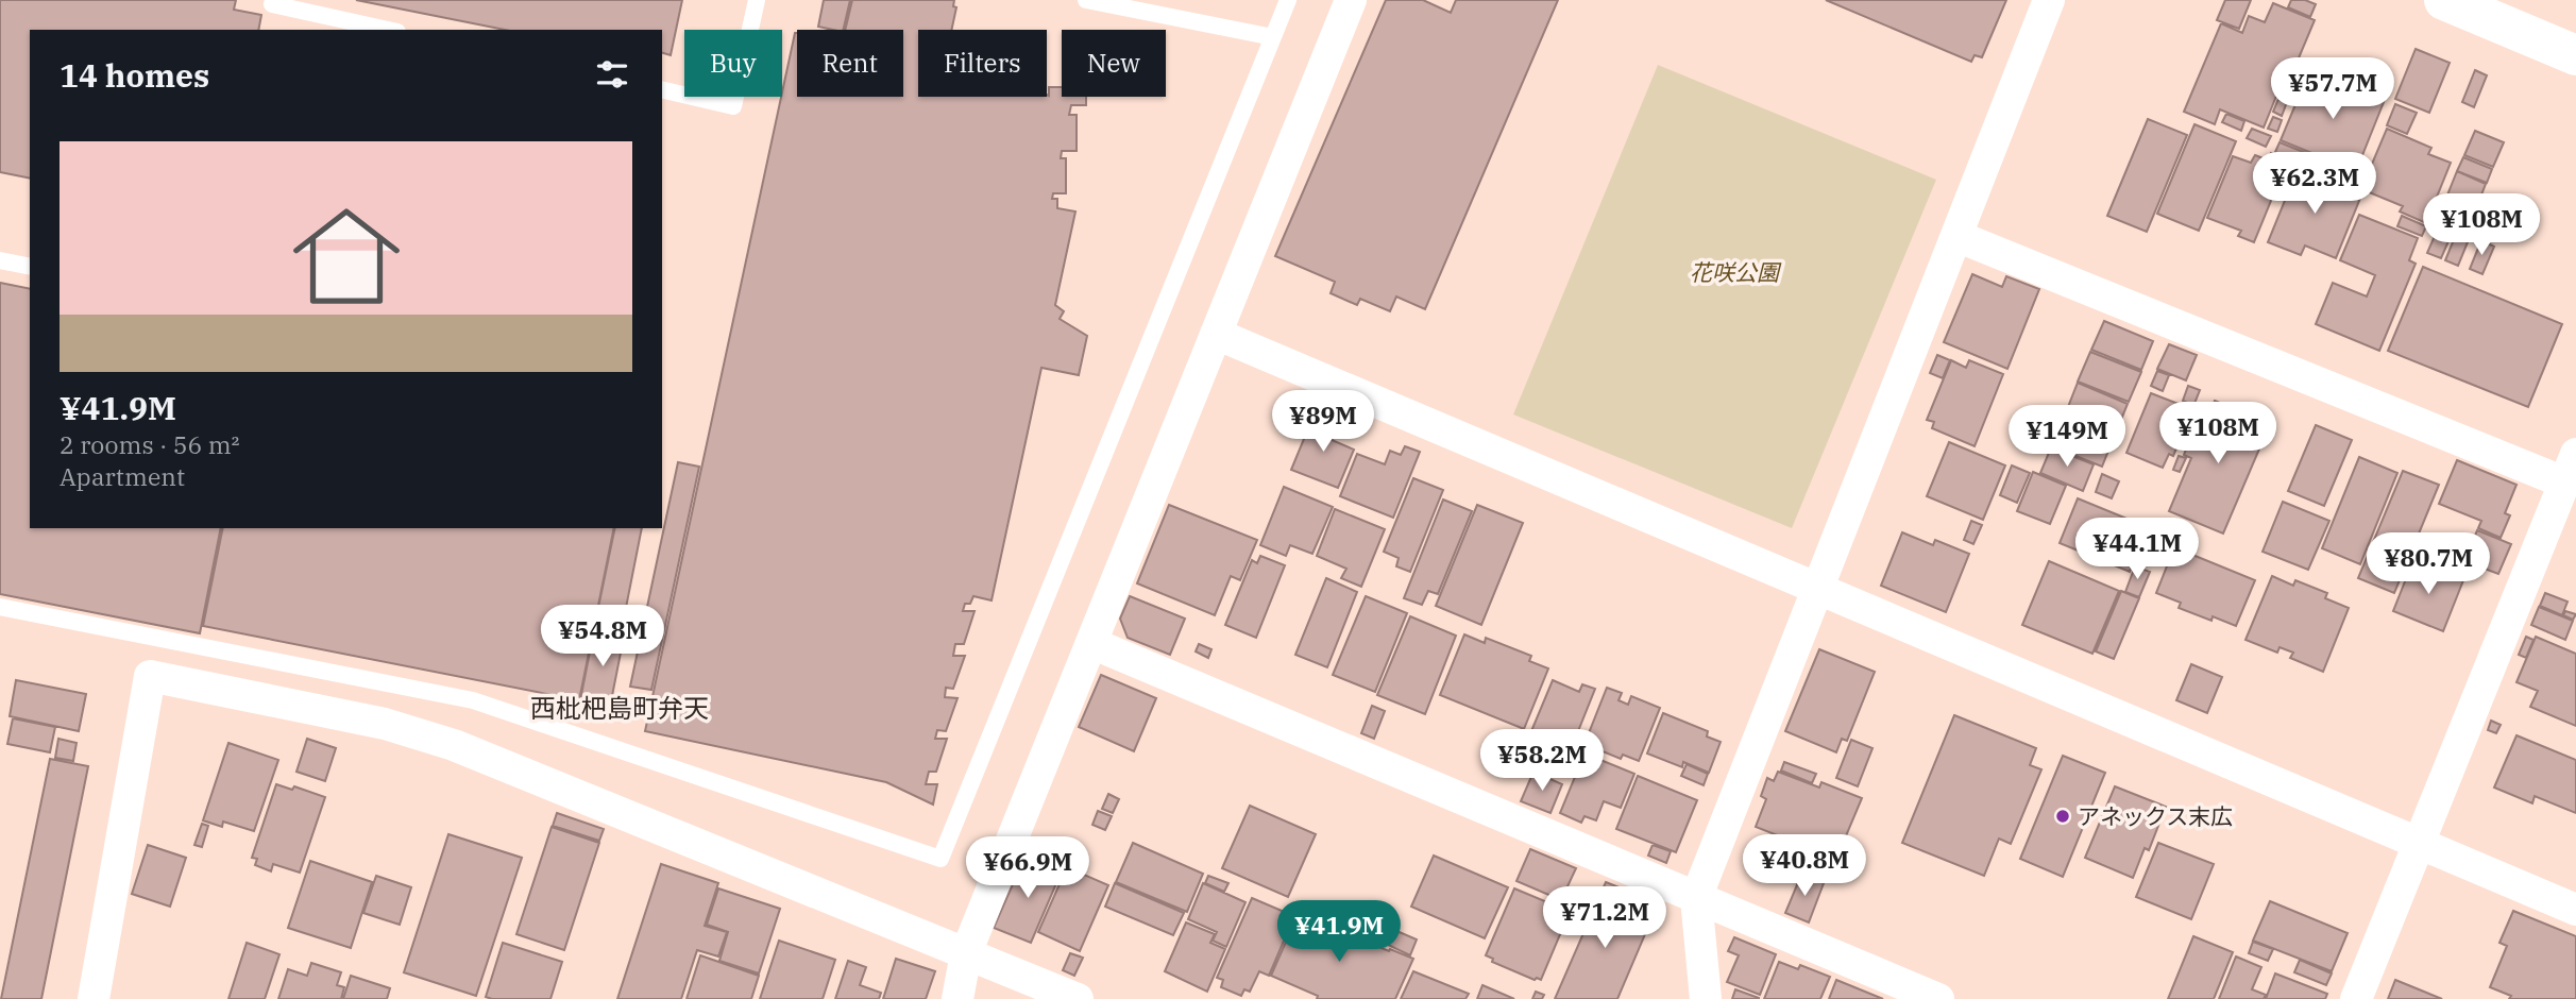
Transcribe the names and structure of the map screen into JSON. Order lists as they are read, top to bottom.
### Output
{
  "districts": ["西枇杷島町弁天"],
  "parks": ["花咲公園"],
  "places": ["アネックス末広"],
  "page": {
    "chip": [
      "Buy",
      "Rent",
      "Filters",
      "New"
    ],
    "heading": "14 homes",
    "price": [
      "¥57.7M",
      "¥62.3M",
      "¥108M",
      "¥89M",
      "¥108M",
      "¥149M",
      "¥44.1M",
      "¥80.7M",
      "¥54.8M",
      "¥58.2M",
      "¥40.8M",
      "¥66.9M",
      "¥71.2M",
      "¥41.9M"
    ],
    "list": [
      {
        "name": "¥41.9M",
        "note": "2 rooms · 56 m² · Apartment"
      }
    ]
  }
}
